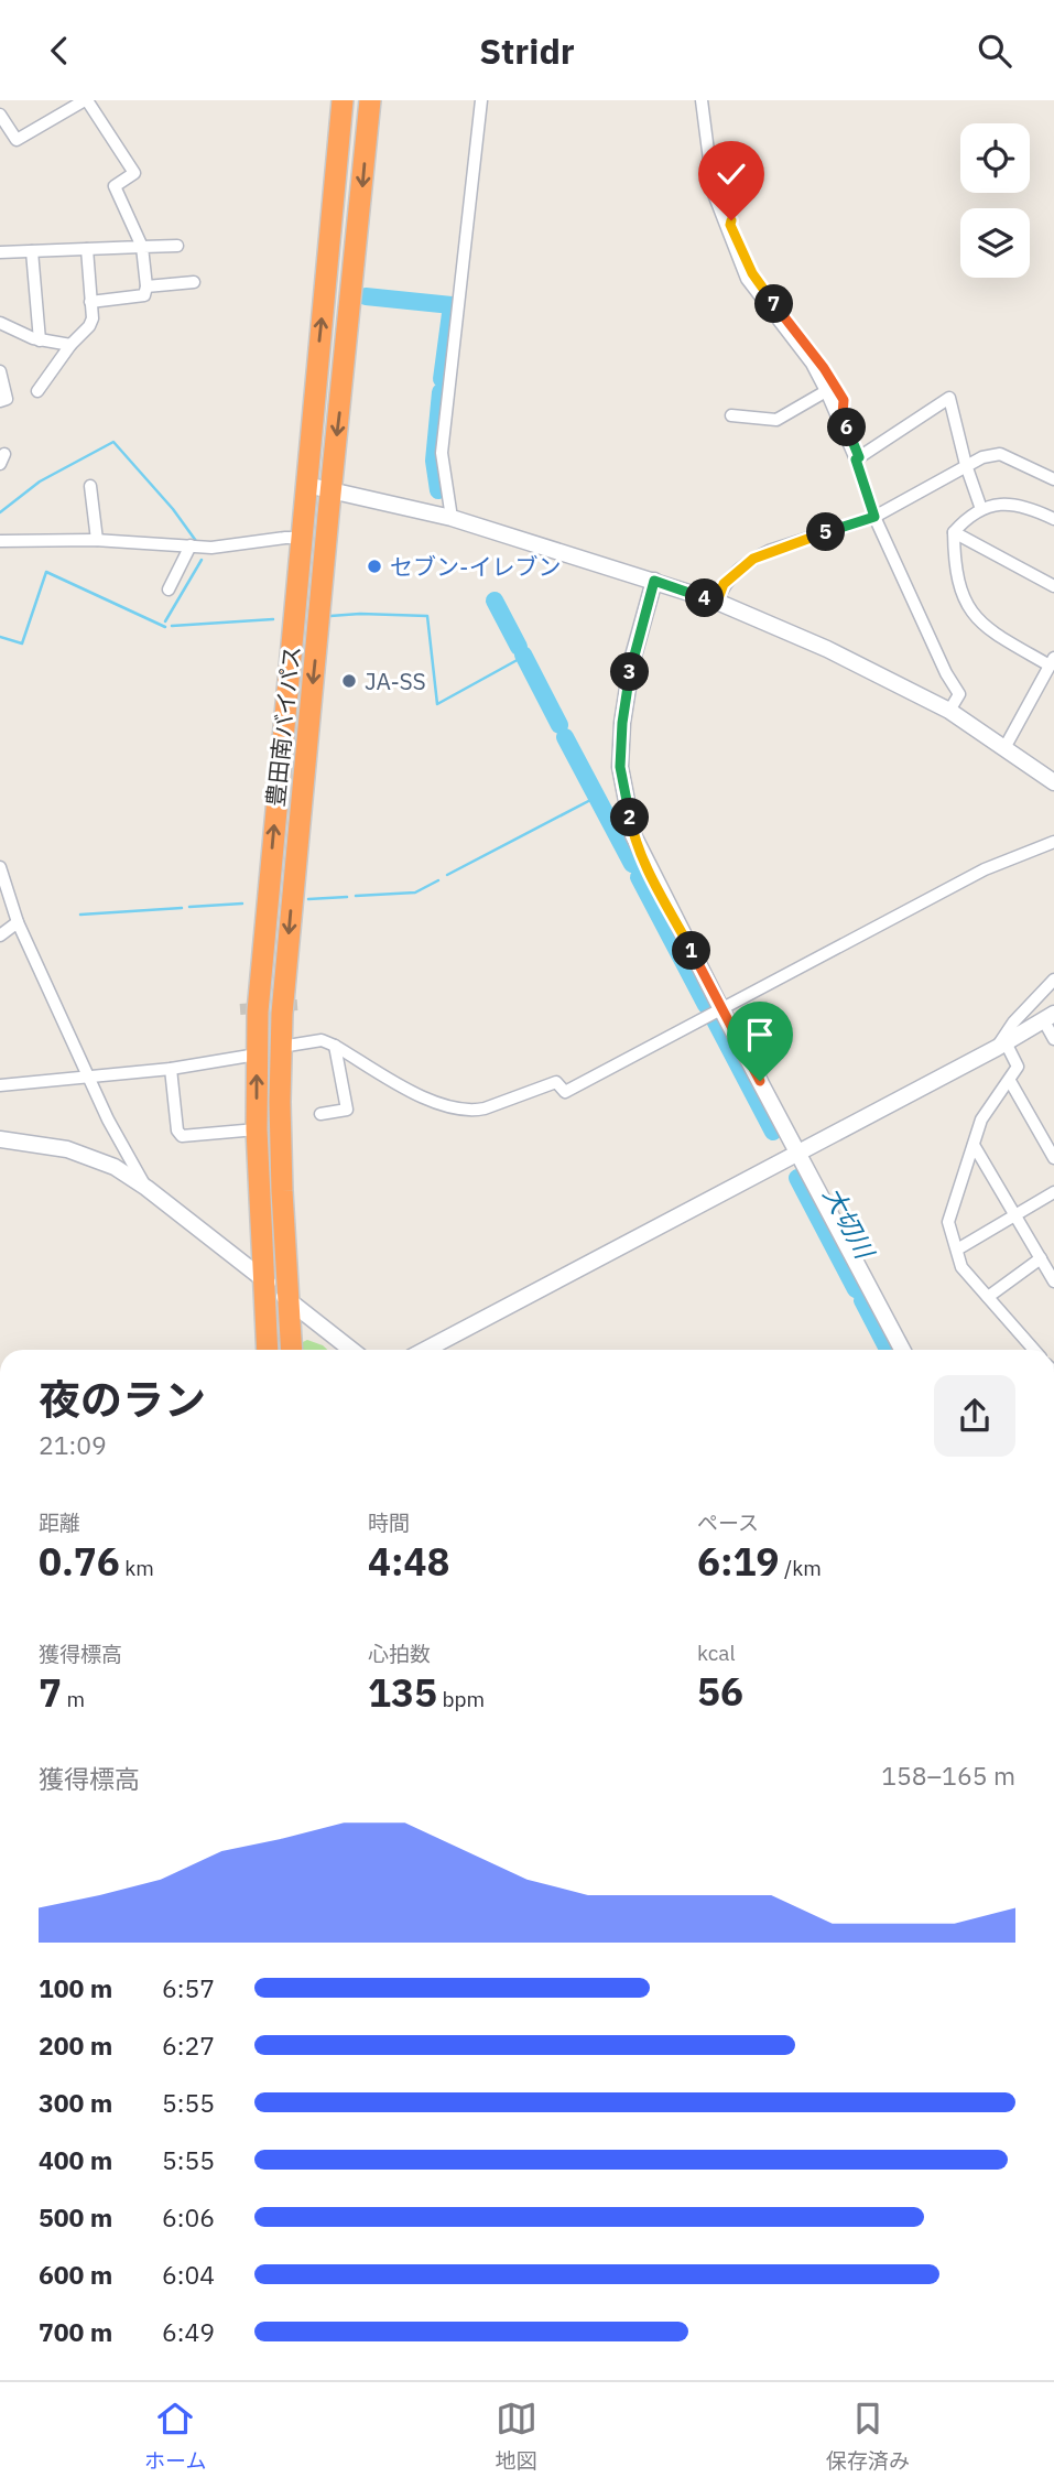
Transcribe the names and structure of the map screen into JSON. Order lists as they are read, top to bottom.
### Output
{
  "streets": {
    "highway": ["豊田南バイパス"]
  },
  "water": ["大切川"],
  "places": ["セブン-イレブン", "JA-SS"],
  "page": {
    "header": "Stridr",
    "pins": [
      "7",
      "6",
      "5",
      "4",
      "3",
      "2",
      "1"
    ],
    "heading": ["夜のラン", "21:09"],
    "stats": [
      ["距離", "0.76 km"],
      ["時間", "4:48"],
      ["ペース", "6:19 /km"],
      ["獲得標高", "7 m"],
      ["心拍数", "135 bpm"],
      ["kcal", "56"]
    ],
    "chart": ["獲得標高", "158–165 m"],
    "list": [
      {
        "name": "100 m",
        "note": "6:57"
      },
      {
        "name": "200 m",
        "note": "6:27"
      },
      {
        "name": "300 m",
        "note": "5:55"
      },
      {
        "name": "400 m",
        "note": "5:55"
      },
      {
        "name": "500 m",
        "note": "6:06"
      },
      {
        "name": "600 m",
        "note": "6:04"
      },
      {
        "name": "700 m",
        "note": "6:49"
      }
    ],
    "tabs": ["ホーム", "地図", "保存済み"]
  }
}
